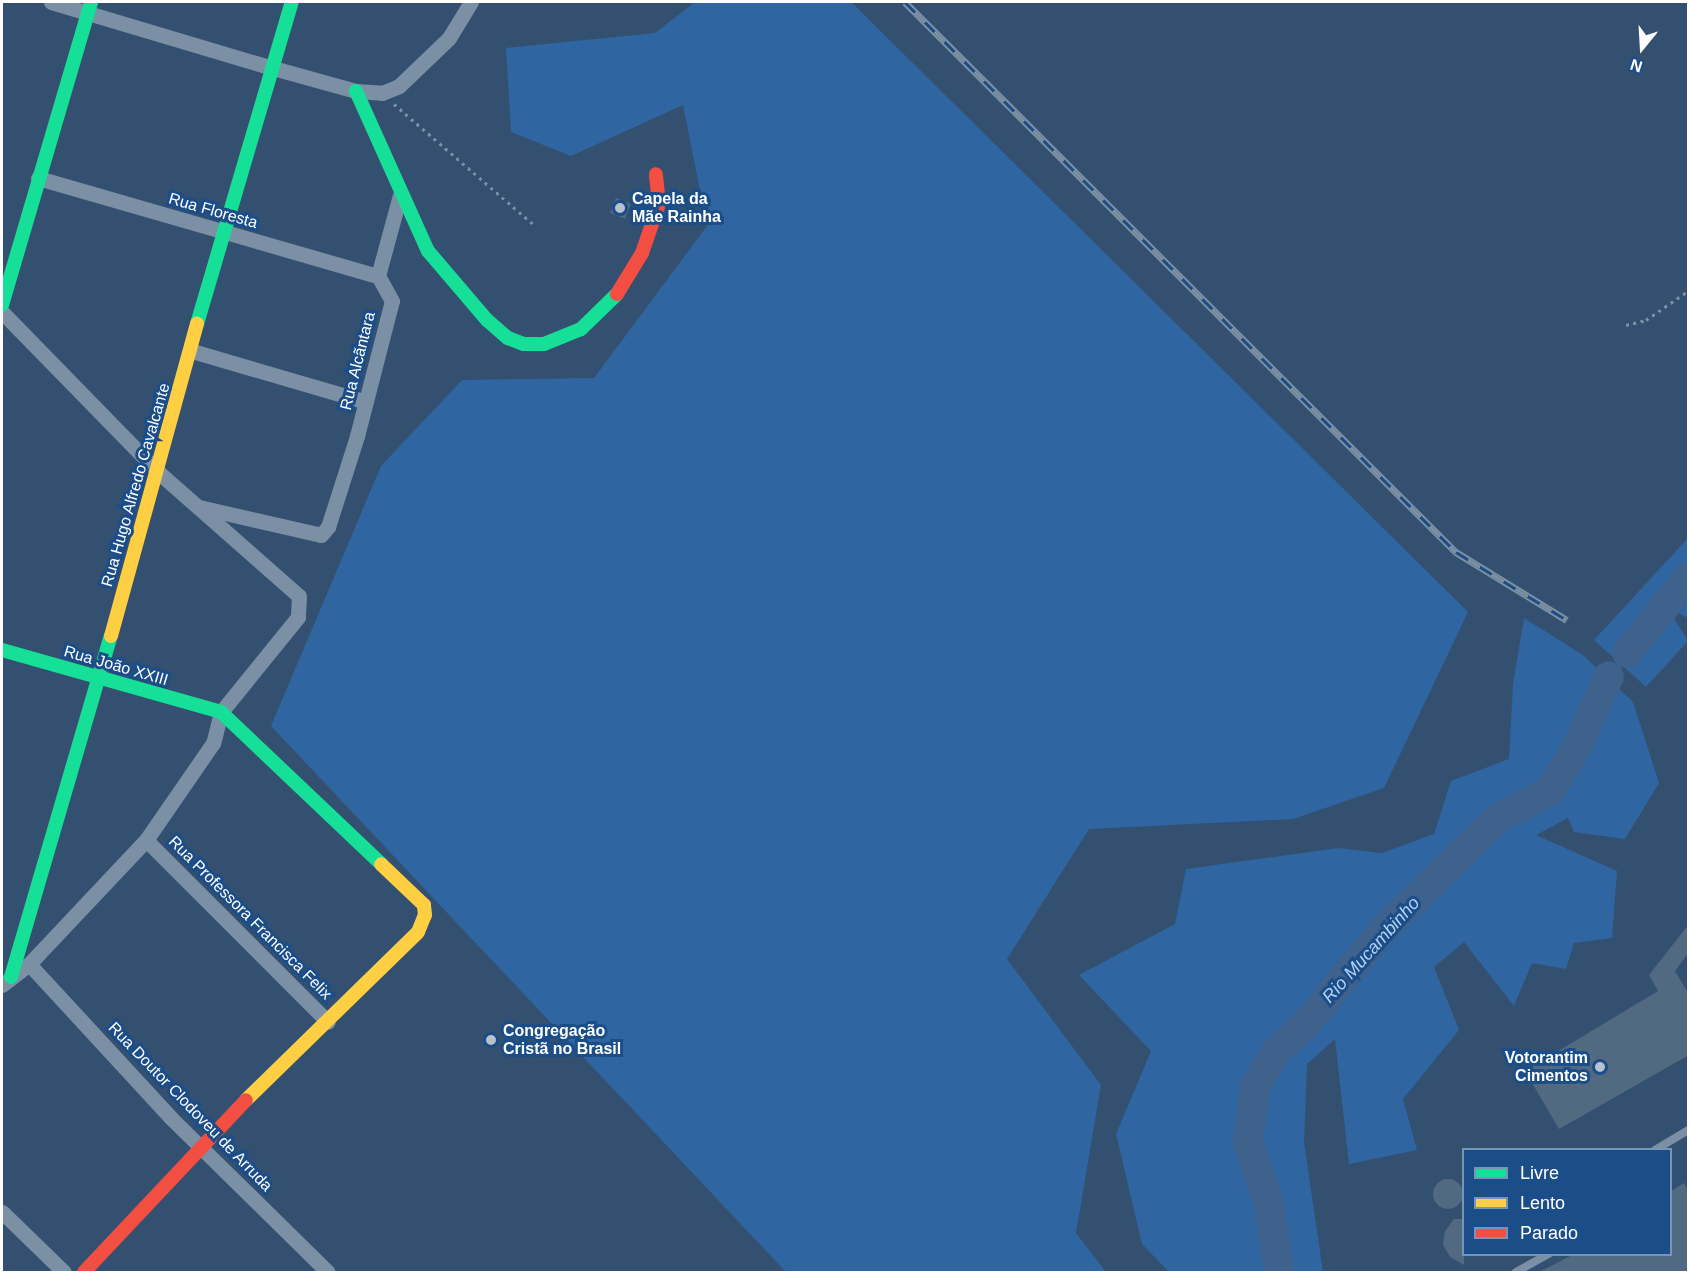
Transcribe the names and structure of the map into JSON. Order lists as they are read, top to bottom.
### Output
{
  "streets": {
    "street": [
      "Rua Floresta",
      "Rua Alcãntara",
      "Rua Hugo Alfredo Cavalcante",
      "Rua João XXIII",
      "Rua Professora Francisca Felix",
      "Rua Doutor Clodoveu de Arruda"
    ]
  },
  "crossings": [
    ["Rua Floresta", "Rua Alcãntara"],
    ["Rua Floresta", "Rua Hugo Alfredo Cavalcante"],
    ["Rua Hugo Alfredo Cavalcante", "Rua João XXIII"]
  ],
  "water": ["Rio Mucambinho"],
  "places": ["Capela da Mãe Rainha", "Congregação Cristã no Brasil", "Votorantim Cimentos"],
  "legend": ["Livre", "Lento", "Parado"],
  "north": "bottom"
}
